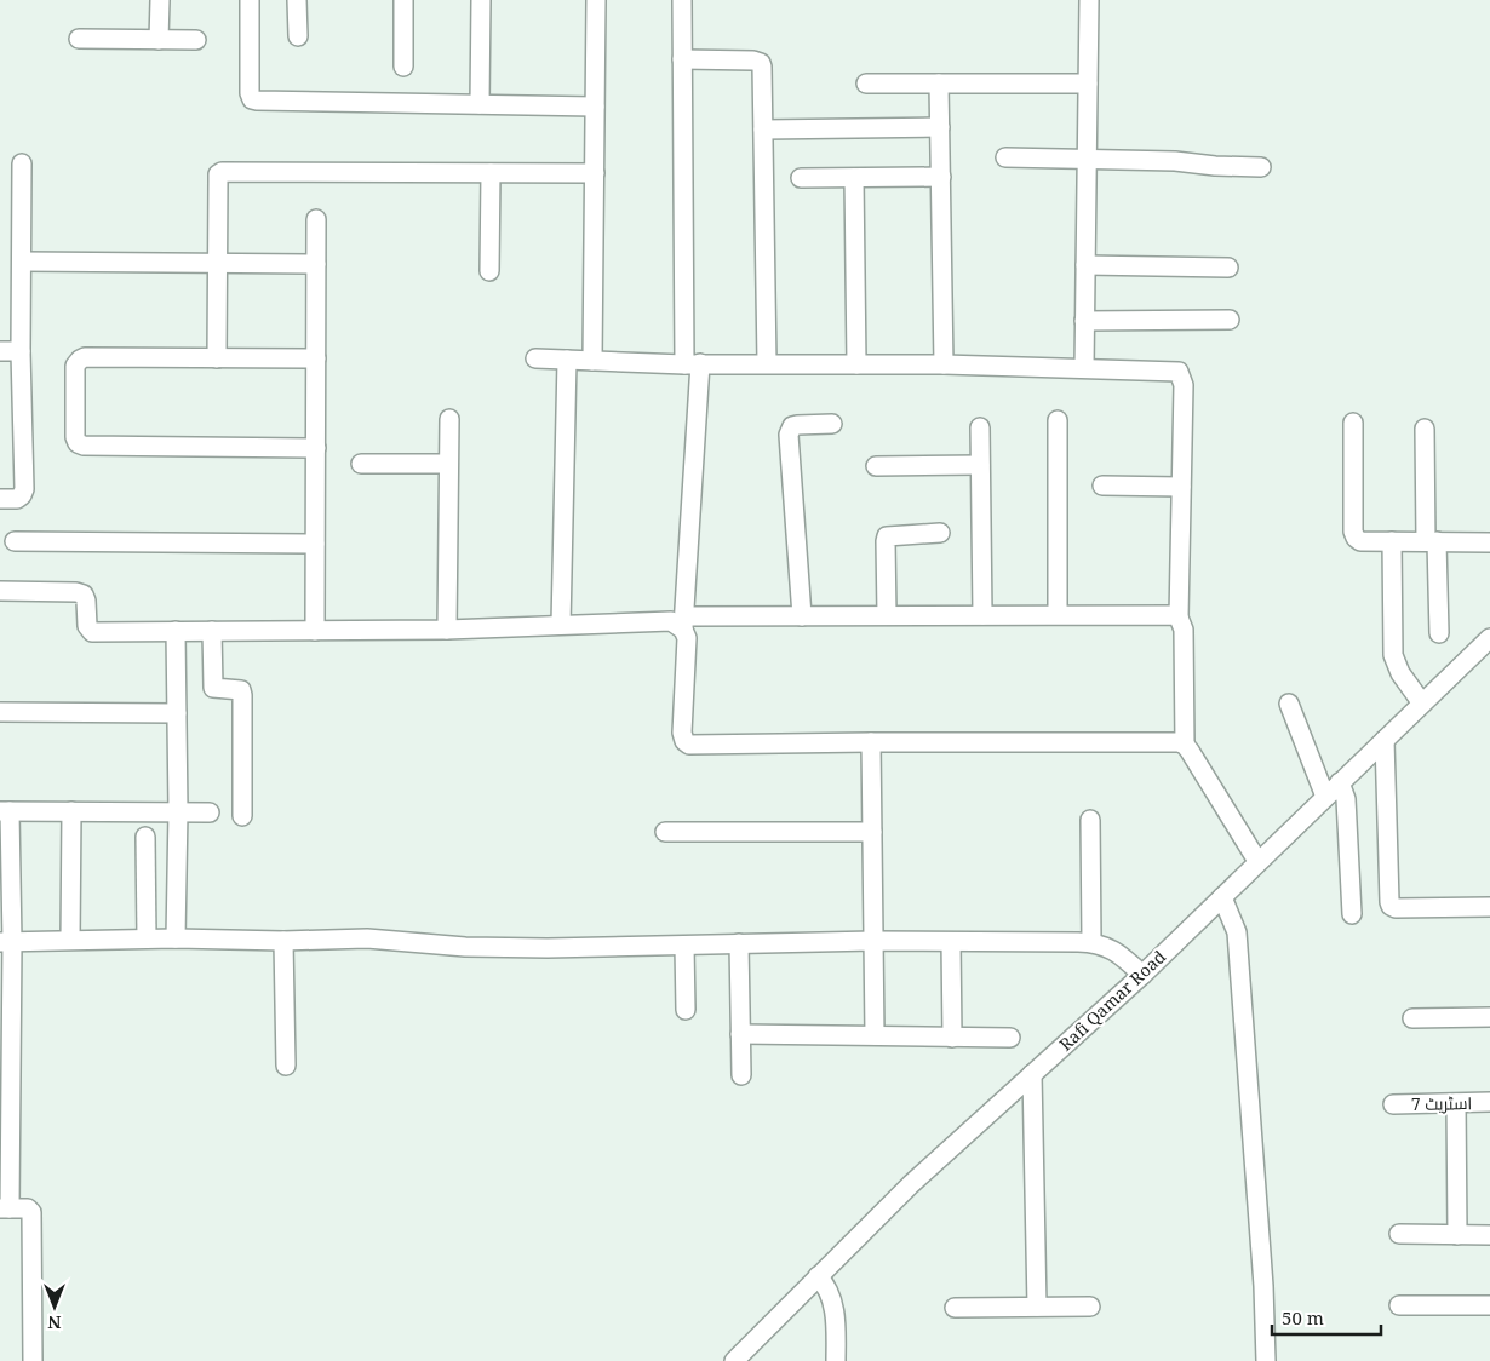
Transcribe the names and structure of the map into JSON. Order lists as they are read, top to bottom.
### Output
{
  "streets": {
    "street": ["Rafi Qamar Road", "اسٹریٹ 7"]
  },
  "scale_bar": "50 m",
  "north": "bottom"
}
